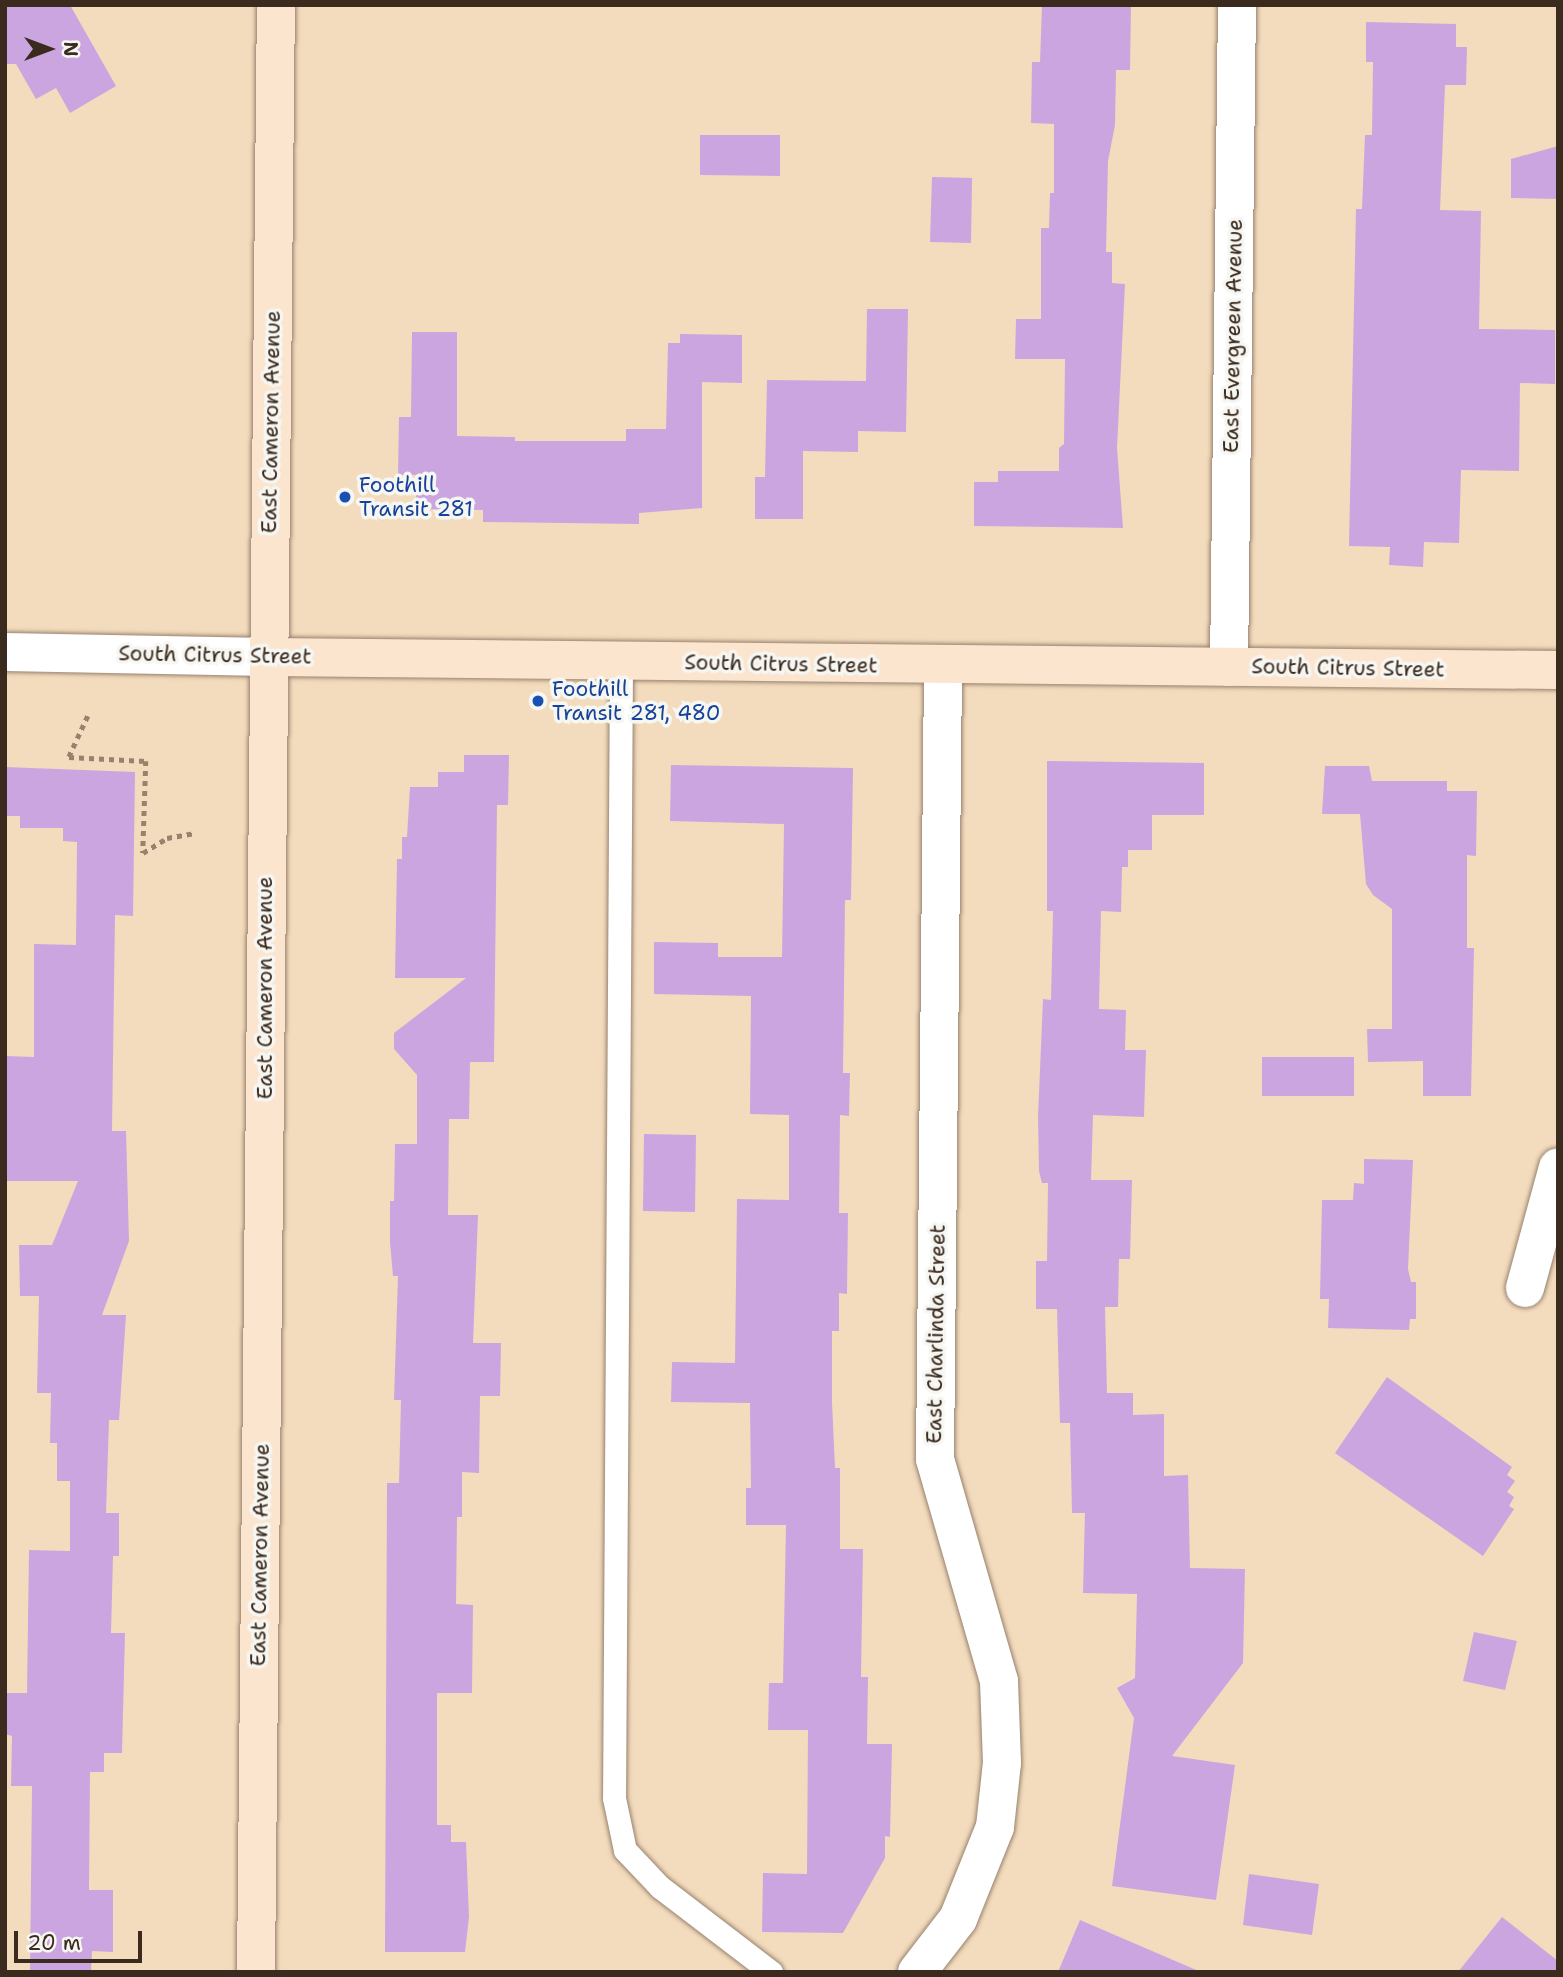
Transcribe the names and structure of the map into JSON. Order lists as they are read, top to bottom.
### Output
{
  "streets": {
    "main road": ["East Cameron Avenue", "South Citrus Street"],
    "street": ["East Evergreen Avenue", "East Charlinda Street"]
  },
  "crossings": [
    ["East Evergreen Avenue", "South Citrus Street"],
    ["East Cameron Avenue", "South Citrus Street"],
    ["South Citrus Street", "East Charlinda Street"]
  ],
  "places": ["Foothill Transit 281", "Foothill Transit 281, 480"],
  "scale_bar": "20 m",
  "north": "right"
}
